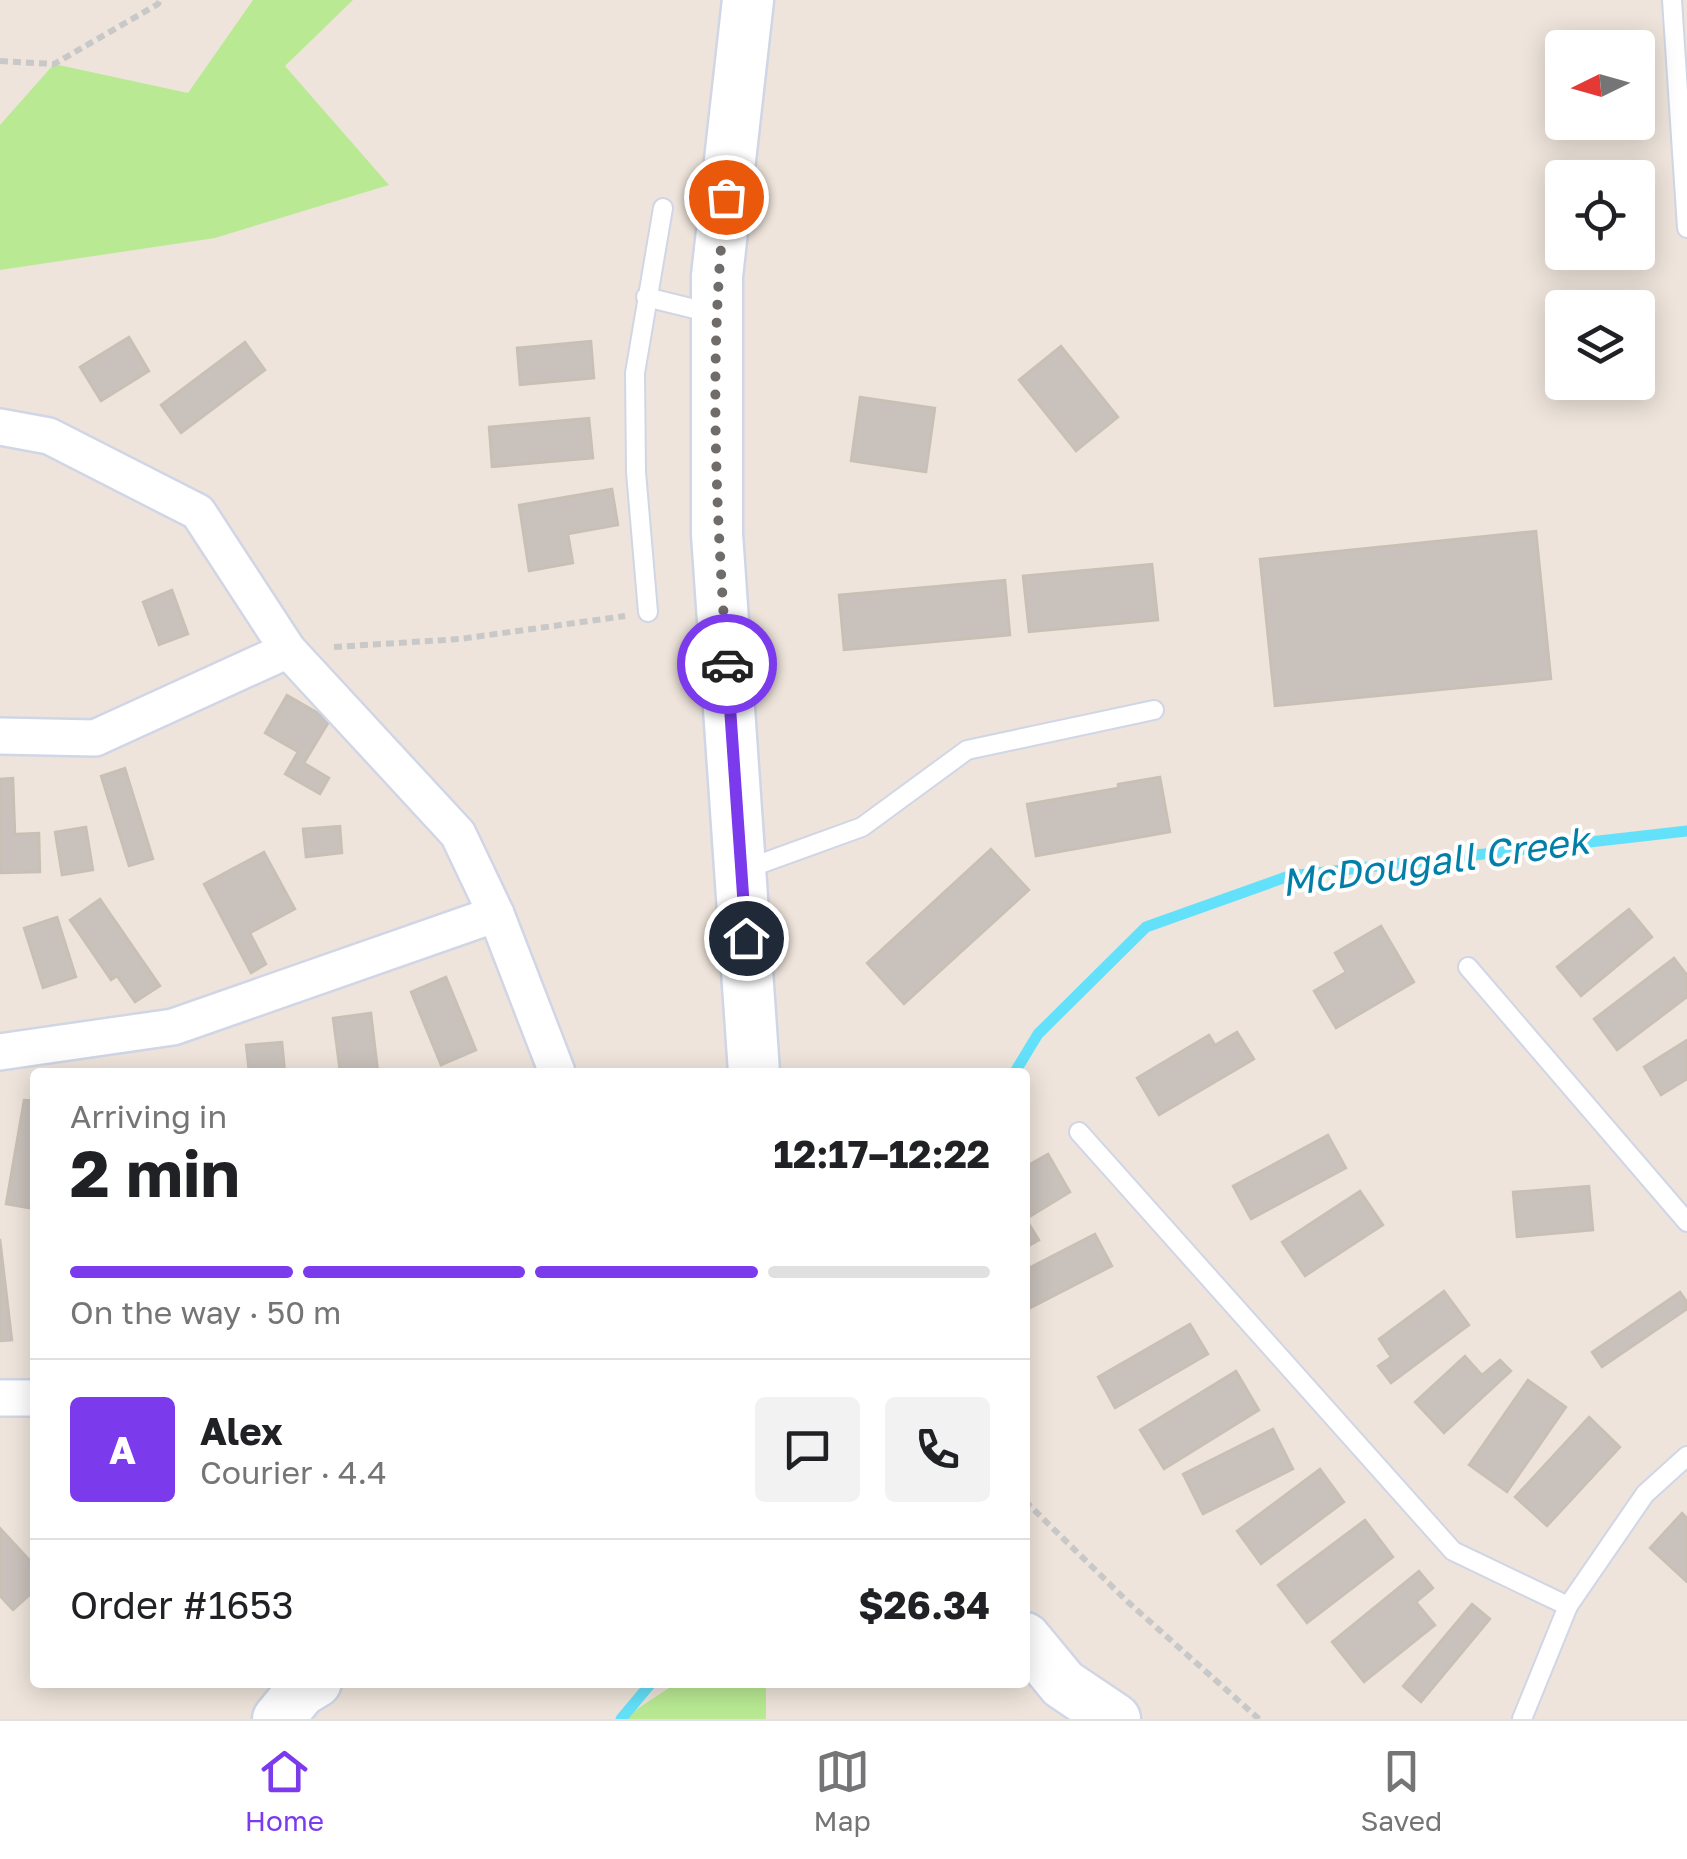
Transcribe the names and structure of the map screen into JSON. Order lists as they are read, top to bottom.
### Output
{
  "water": ["McDougall Creek"],
  "north": "left",
  "page": {
    "heading": ["2 min", "Arriving in", "12:17–12:22"],
    "panel": [
      "Alex",
      "Courier · 4.4",
      "Order #1653",
      "$26.34"
    ],
    "bar": "On the way · 50 m",
    "round": "A",
    "tabs": ["Home", "Map", "Saved"]
  }
}
